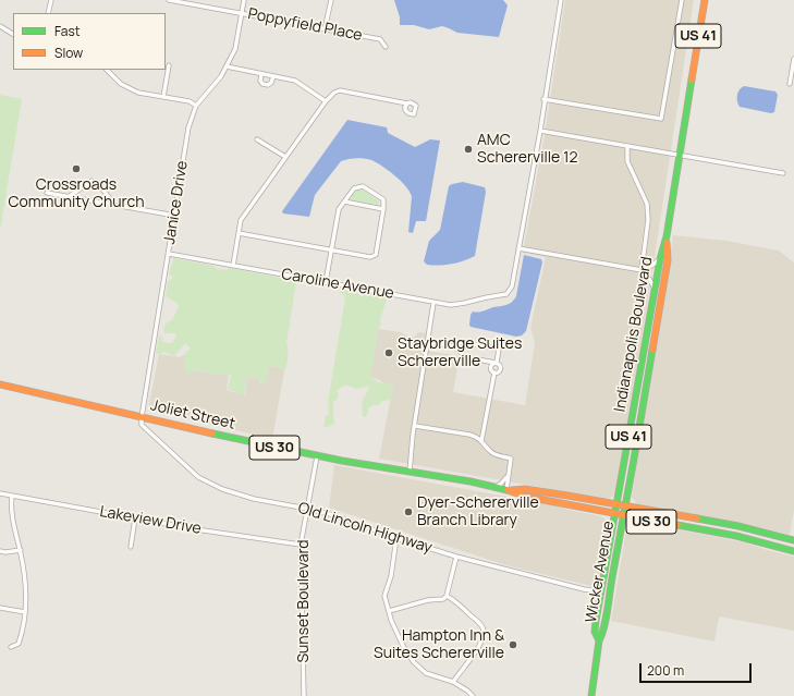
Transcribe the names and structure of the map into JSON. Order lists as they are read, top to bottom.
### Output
{
  "streets": {
    "main road": [
      "US 41",
      "Indianapolis Boulevard",
      "Joliet Street",
      "US 30",
      "Wicker Avenue"
    ],
    "street": [
      "Poppyfield Place",
      "Janice Drive",
      "Caroline Avenue",
      "Lakeview Drive",
      "Old Lincoln Highway",
      "Sunset Boulevard"
    ]
  },
  "crossings": [
    ["Poppyfield Place", "Janice Drive"],
    ["Janice Drive", "Caroline Avenue"],
    ["Janice Drive", "Joliet Street"],
    ["Janice Drive", "Old Lincoln Highway"],
    ["Indianapolis Boulevard", "US 30"],
    ["Indianapolis Boulevard", "Wicker Avenue"],
    ["Joliet Street", "US 30"],
    ["Joliet Street", "Old Lincoln Highway"],
    ["Joliet Street", "Sunset Boulevard"],
    ["US 30", "Wicker Avenue"],
    ["Lakeview Drive", "Sunset Boulevard"],
    ["Old Lincoln Highway", "Wicker Avenue"],
    ["Old Lincoln Highway", "Sunset Boulevard"]
  ],
  "places": [
    "AMC Schererville 12",
    "Crossroads Community Church",
    "Staybridge Suites Schererville",
    "Dyer-Schererville Branch Library",
    "Hampton Inn & Suites Schererville"
  ],
  "legend": ["Fast", "Slow"],
  "scale_bar": "200 m"
}
